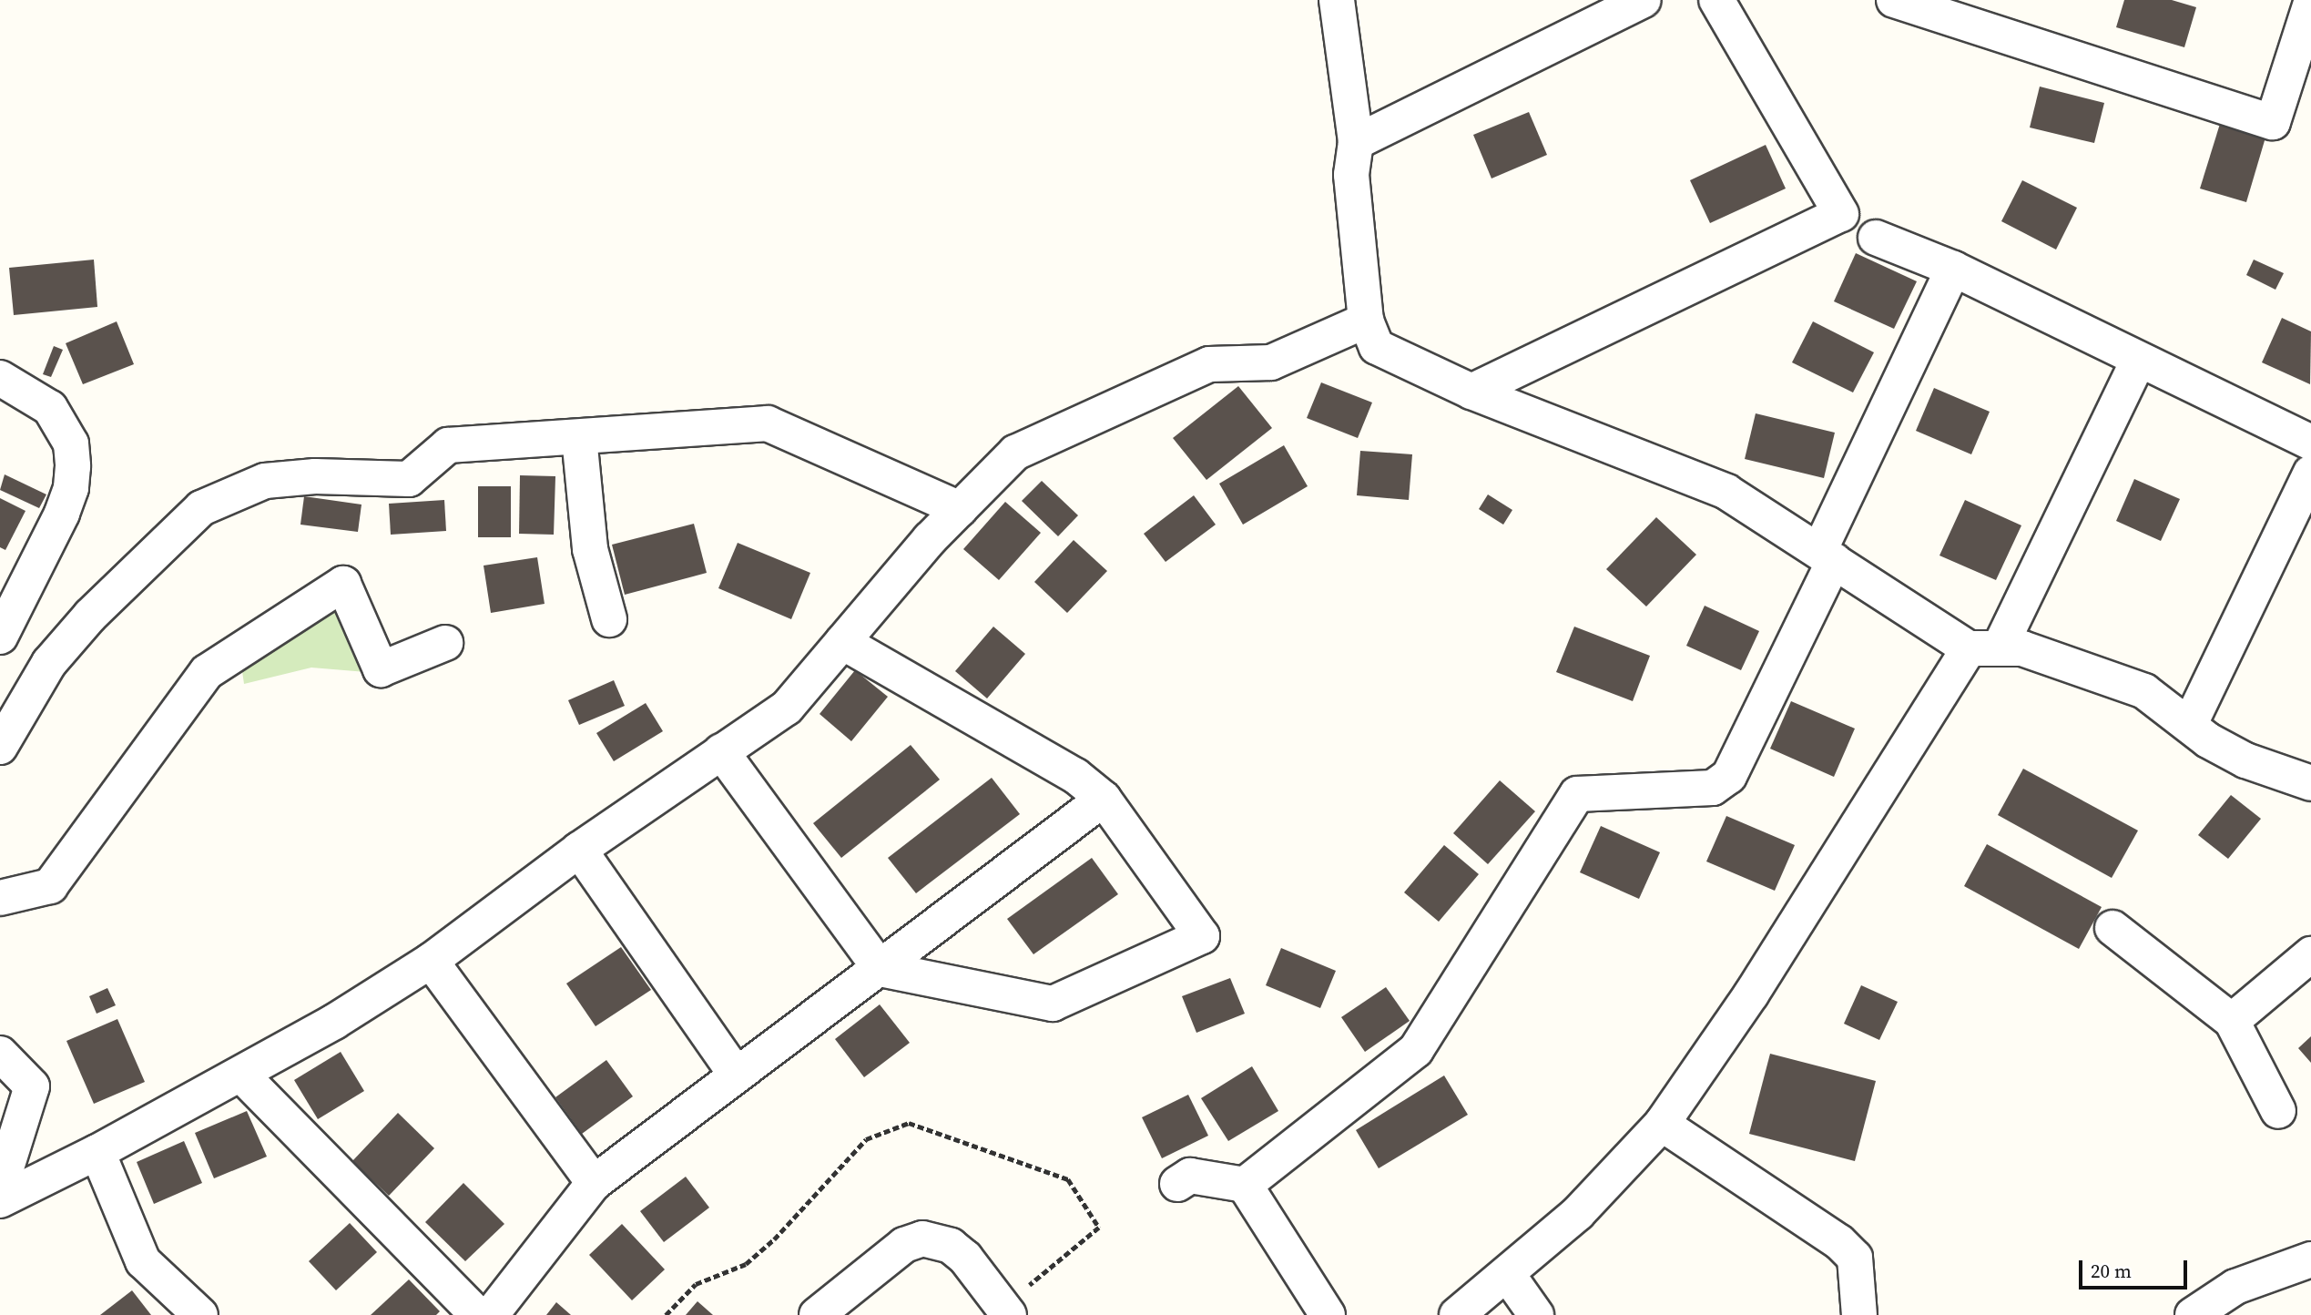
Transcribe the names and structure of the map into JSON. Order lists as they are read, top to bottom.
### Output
{
  "scale_bar": "20 m"
}
